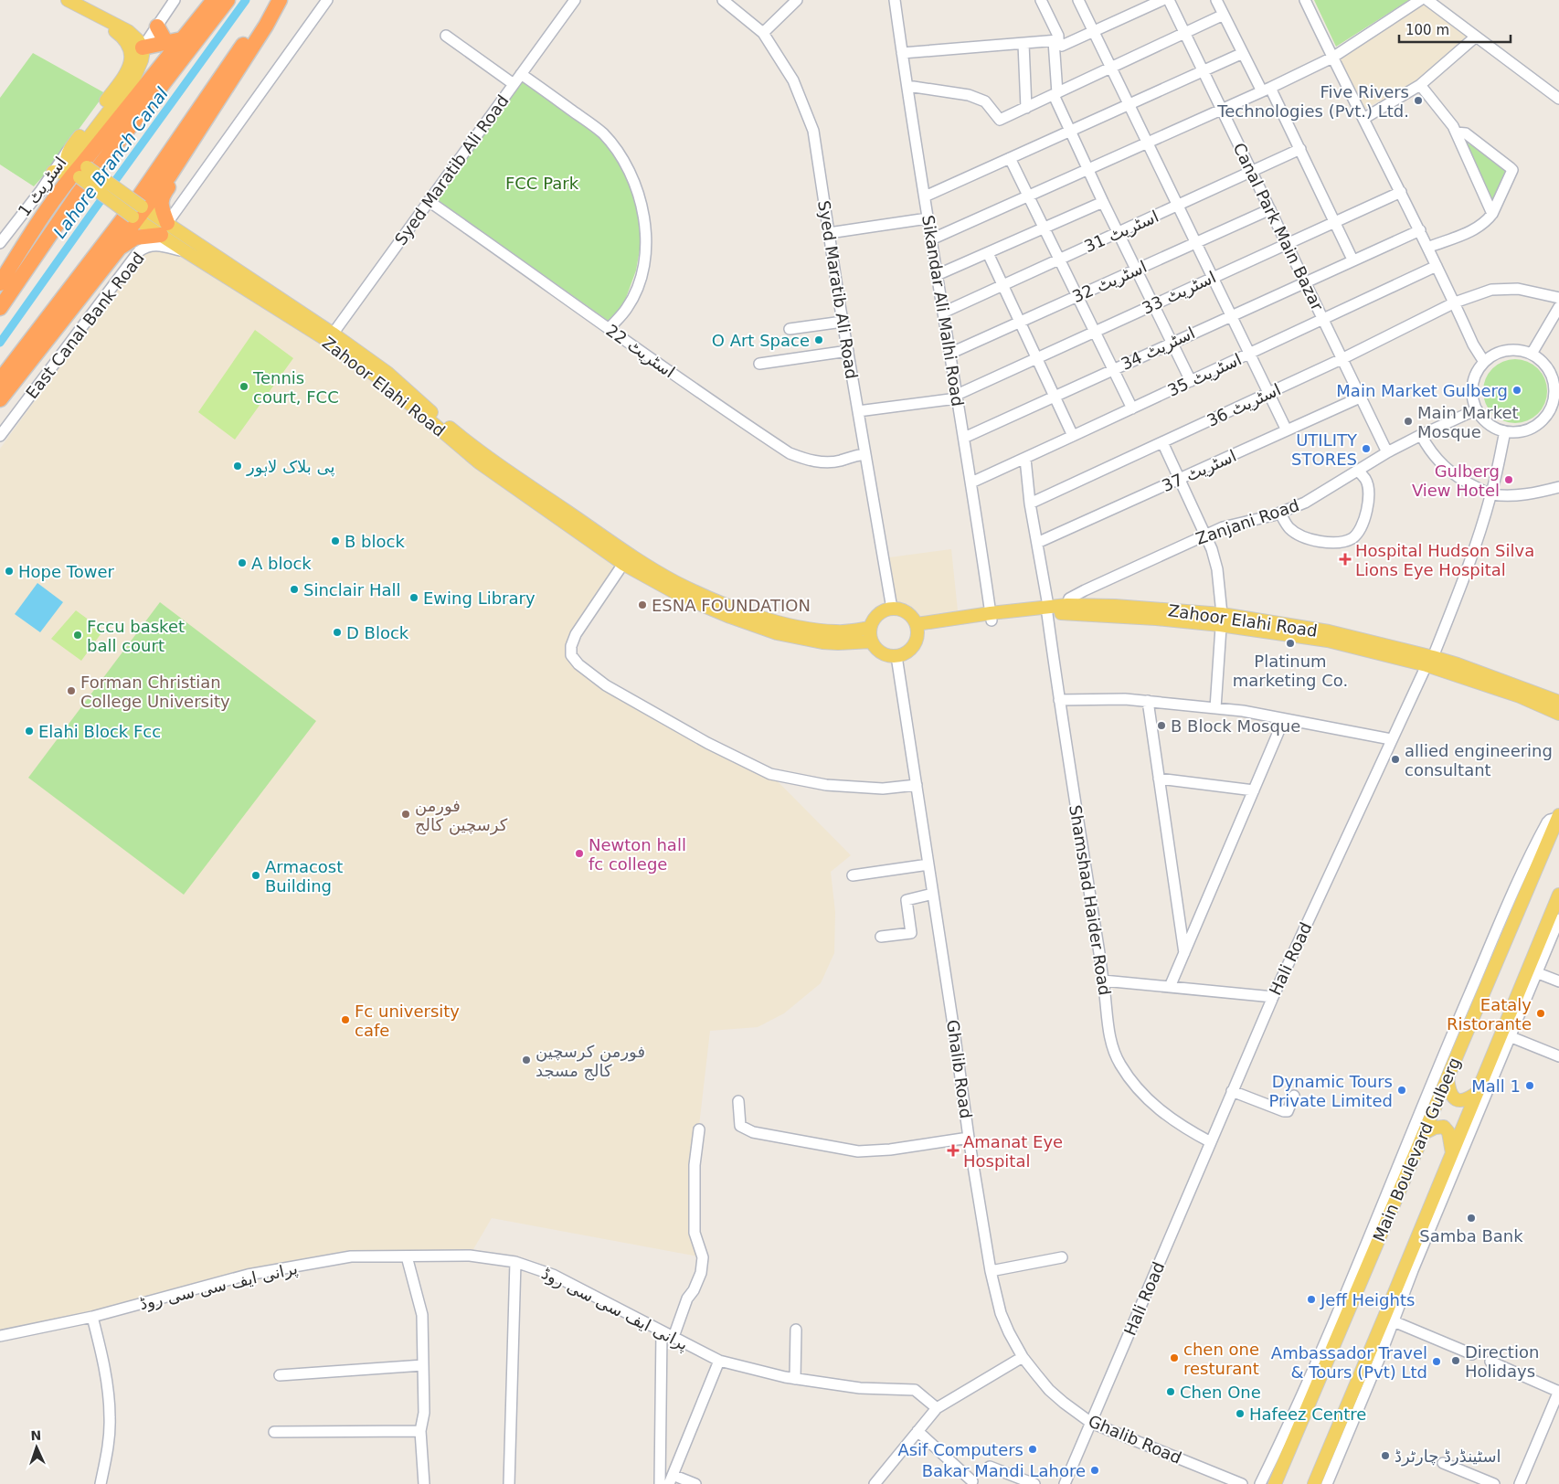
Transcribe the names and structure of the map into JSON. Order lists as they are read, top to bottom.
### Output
{
  "streets": {
    "main road": ["Zahoor Elahi Road", "Main Boulevard Gulberg"],
    "street": [
      "Syed Maratib Ali Road",
      "اسٹریٹ 1",
      "Canal Park Main Bazar",
      "اسٹریٹ 31",
      "اسٹریٹ 32",
      "اسٹریٹ 33",
      "Sikandar Ali Malhi Road",
      "East Canal Bank Road",
      "اسٹریٹ 34",
      "اسٹریٹ 22",
      "اسٹریٹ 35",
      "اسٹریٹ 36",
      "اسٹریٹ 37",
      "Zanjani Road",
      "Shamshad Haider Road",
      "Hali Road",
      "Ghalib Road",
      "پرانی ایف سی سی روڈ"
    ]
  },
  "crossings": [
    ["Syed Maratib Ali Road", "اسٹریٹ 33"],
    ["Syed Maratib Ali Road", "اسٹریٹ 22"],
    ["Syed Maratib Ali Road", "Zahoor Elahi Road"],
    ["Syed Maratib Ali Road", "Ghalib Road"],
    ["Canal Park Main Bazar", "اسٹریٹ 31"],
    ["Canal Park Main Bazar", "اسٹریٹ 32"],
    ["Canal Park Main Bazar", "اسٹریٹ 33"],
    ["Canal Park Main Bazar", "اسٹریٹ 34"],
    ["Canal Park Main Bazar", "اسٹریٹ 35"],
    ["Canal Park Main Bazar", "اسٹریٹ 36"],
    ["Canal Park Main Bazar", "اسٹریٹ 37"],
    ["Canal Park Main Bazar", "Zanjani Road"],
    ["اسٹریٹ 31", "Sikandar Ali Malhi Road"],
    ["اسٹریٹ 32", "Sikandar Ali Malhi Road"],
    ["اسٹریٹ 33", "Sikandar Ali Malhi Road"],
    ["Sikandar Ali Malhi Road", "اسٹریٹ 34"],
    ["Sikandar Ali Malhi Road", "اسٹریٹ 35"],
    ["Sikandar Ali Malhi Road", "Zahoor Elahi Road"],
    ["East Canal Bank Road", "Zahoor Elahi Road"],
    ["اسٹریٹ 35", "Shamshad Haider Road"],
    ["Zahoor Elahi Road", "Zanjani Road"],
    ["Zahoor Elahi Road", "Shamshad Haider Road"],
    ["Zahoor Elahi Road", "Hali Road"],
    ["Zahoor Elahi Road", "Ghalib Road"],
    ["اسٹریٹ 36", "Shamshad Haider Road"],
    ["اسٹریٹ 37", "Shamshad Haider Road"],
    ["Zanjani Road", "Hali Road"],
    ["Shamshad Haider Road", "Hali Road"],
    ["Hali Road", "Ghalib Road"]
  ],
  "water": ["Lahore Branch Canal"],
  "parks": ["FCC Park"],
  "places": {
    "other": [
      "Five Rivers Technologies (Pvt.) Ltd.",
      "O Art Space",
      "Tennis court, FCC",
      "Main Market Gulberg",
      "Main Market Mosque",
      "UTILITY STORES",
      "پی بلاک لاہور",
      "Gulberg View Hotel",
      "B block",
      "A block",
      "Hope Tower",
      "Sinclair Hall",
      "Ewing Library",
      "ESNA FOUNDATION",
      "D Block",
      "Fccu basket ball court",
      "Platinum marketing Co.",
      "Forman Christian College University",
      "B Block Mosque",
      "Elahi Block Fcc",
      "allied engineering consultant",
      "فورمن کرسچین کالج",
      "Newton hall fc college",
      "Armacost Building",
      "Eataly Ristorante",
      "Fc university cafe",
      "فورمن کرسچین کالج مسجد",
      "Mall 1",
      "Dynamic Tours Private Limited",
      "Samba Bank",
      "Jeff Heights",
      "chen one resturant",
      "Direction Holidays",
      "Ambassador Travel & Tours (Pvt) Ltd",
      "Chen One",
      "Hafeez Centre",
      "Asif Computers",
      "اسٹینڈرڈ چارٹرڈ",
      "Bakar Mandi Lahore"
    ],
    "health": ["Hospital Hudson Silva Lions Eye Hospital", "Amanat Eye Hospital"]
  },
  "scale_bar": "100 m",
  "north": "top"
}
